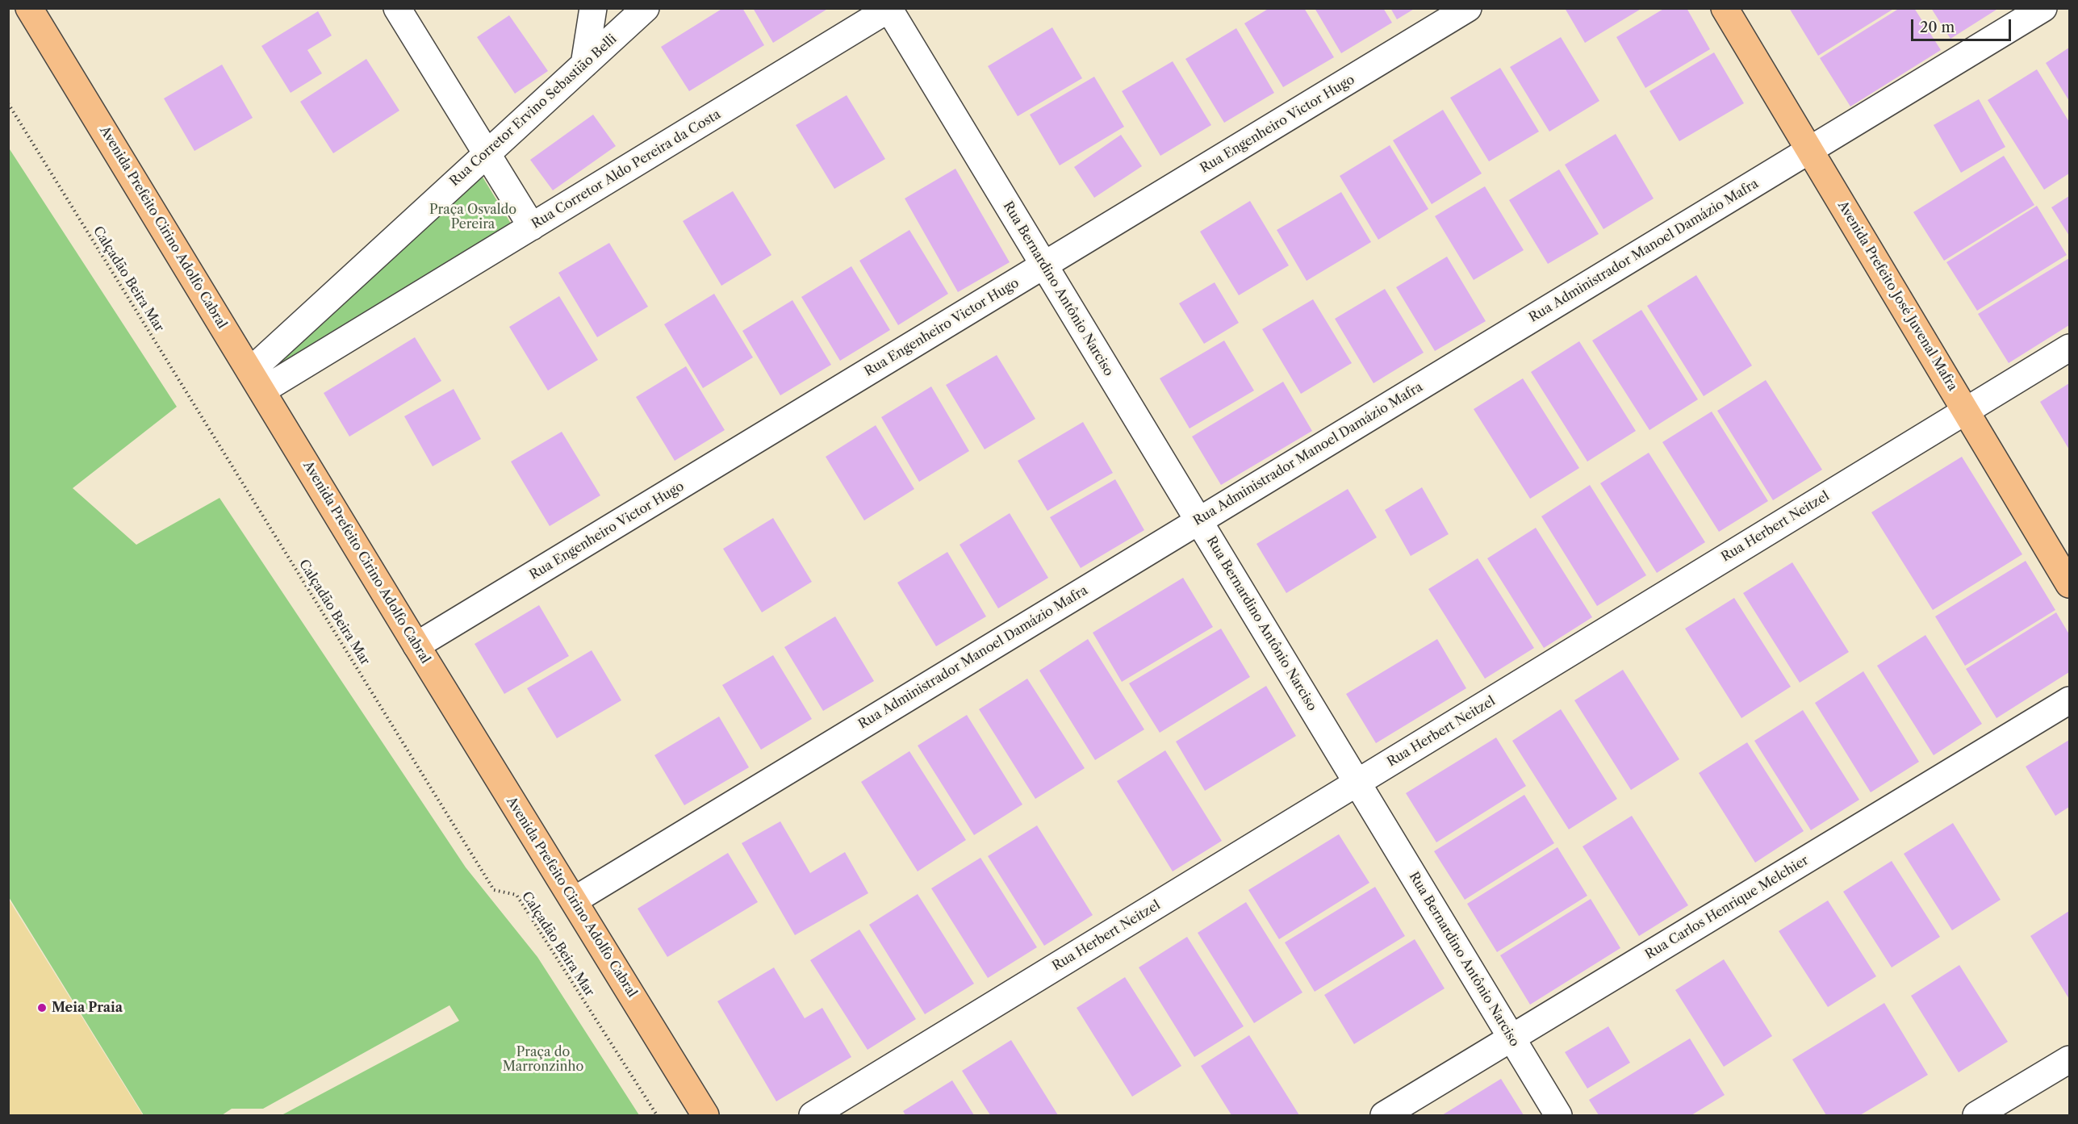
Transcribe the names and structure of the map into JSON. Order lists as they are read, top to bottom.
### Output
{
  "streets": {
    "main road": ["Avenida Prefeito Cirino Adolfo Cabral", "Avenida Prefeito José Juvenal Mafra"],
    "street": [
      "Rua Corretor Ervino Sebastião Belli",
      "Rua Engenheiro Victor Hugo",
      "Rua Corretor Aldo Pereira da Costa",
      "Rua Administrador Manoel Damázio Mafra",
      "Rua Bernardino Antônio Narciso",
      "Rua Herbert Neitzel",
      "Rua Carlos Henrique Melchier"
    ],
    "path": ["Calçadão Beira Mar"]
  },
  "crossings": [
    ["Rua Corretor Ervino Sebastião Belli", "Rua Corretor Aldo Pereira da Costa"],
    ["Rua Corretor Ervino Sebastião Belli", "Avenida Prefeito Cirino Adolfo Cabral"],
    ["Rua Engenheiro Victor Hugo", "Avenida Prefeito Cirino Adolfo Cabral"],
    ["Rua Engenheiro Victor Hugo", "Rua Bernardino Antônio Narciso"],
    ["Rua Corretor Aldo Pereira da Costa", "Avenida Prefeito Cirino Adolfo Cabral"],
    ["Rua Corretor Aldo Pereira da Costa", "Rua Bernardino Antônio Narciso"],
    ["Avenida Prefeito Cirino Adolfo Cabral", "Rua Administrador Manoel Damázio Mafra"],
    ["Rua Administrador Manoel Damázio Mafra", "Rua Bernardino Antônio Narciso"],
    ["Rua Administrador Manoel Damázio Mafra", "Avenida Prefeito José Juvenal Mafra"],
    ["Rua Bernardino Antônio Narciso", "Rua Herbert Neitzel"],
    ["Rua Bernardino Antônio Narciso", "Rua Carlos Henrique Melchier"],
    ["Avenida Prefeito José Juvenal Mafra", "Rua Herbert Neitzel"]
  ],
  "parks": ["Praça Osvaldo Pereira", "Praça do Marronzinho"],
  "places": ["Meia Praia"],
  "scale_bar": "20 m"
}
